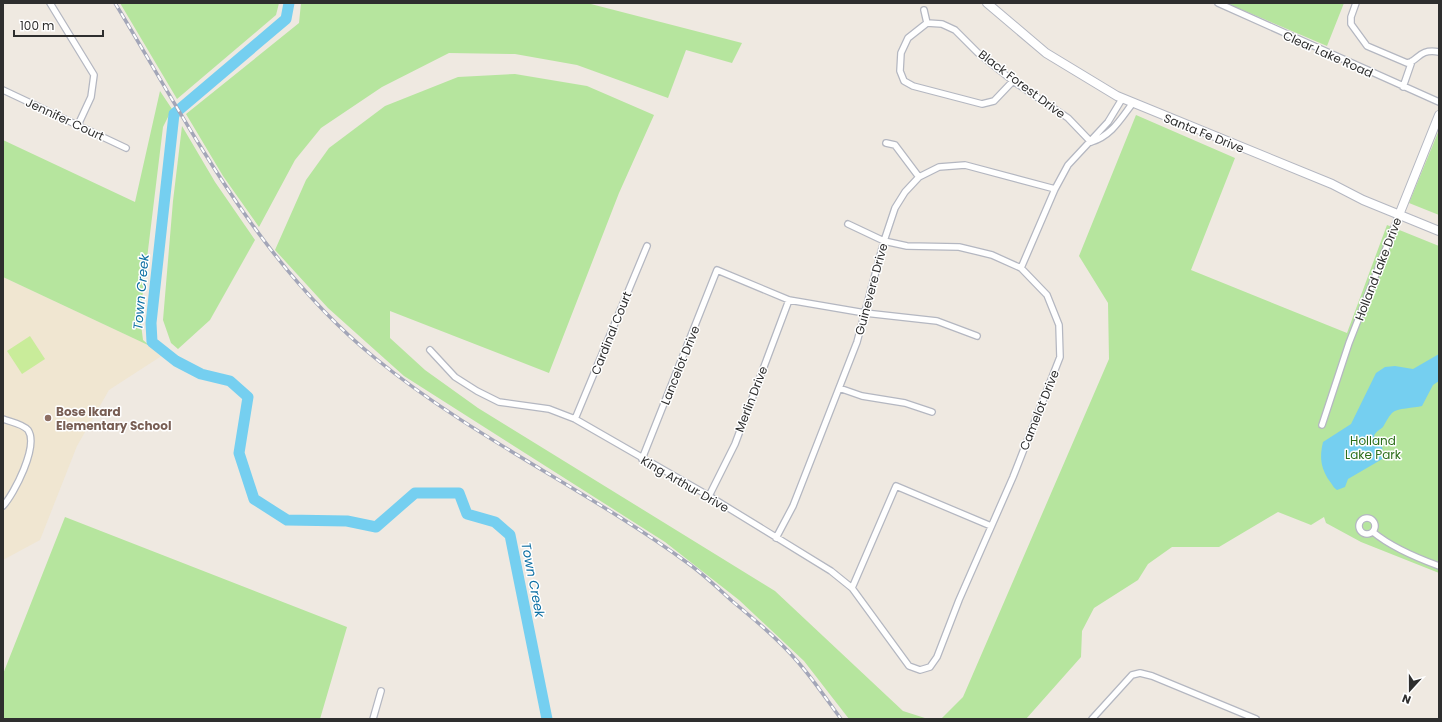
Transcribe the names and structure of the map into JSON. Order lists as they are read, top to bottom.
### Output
{
  "streets": {
    "main road": ["Santa Fe Drive", "Holland Lake Drive"],
    "street": [
      "Clear Lake Road",
      "Black Forest Drive",
      "Jennifer Court",
      "Guinevere Drive",
      "Cardinal Court",
      "Lancelot Drive",
      "Merlin Drive",
      "Camelot Drive",
      "King Arthur Drive"
    ]
  },
  "crossings": [
    ["Santa Fe Drive", "Holland Lake Drive"],
    ["Guinevere Drive", "Camelot Drive"],
    ["Guinevere Drive", "King Arthur Drive"],
    ["Cardinal Court", "King Arthur Drive"],
    ["Lancelot Drive", "Merlin Drive"],
    ["Lancelot Drive", "King Arthur Drive"],
    ["Merlin Drive", "King Arthur Drive"],
    ["Camelot Drive", "King Arthur Drive"]
  ],
  "water": ["Town Creek"],
  "parks": ["Holland Lake Park"],
  "places": ["Bose Ikard Elementary School"],
  "scale_bar": "100 m",
  "north": "bottom"
}
